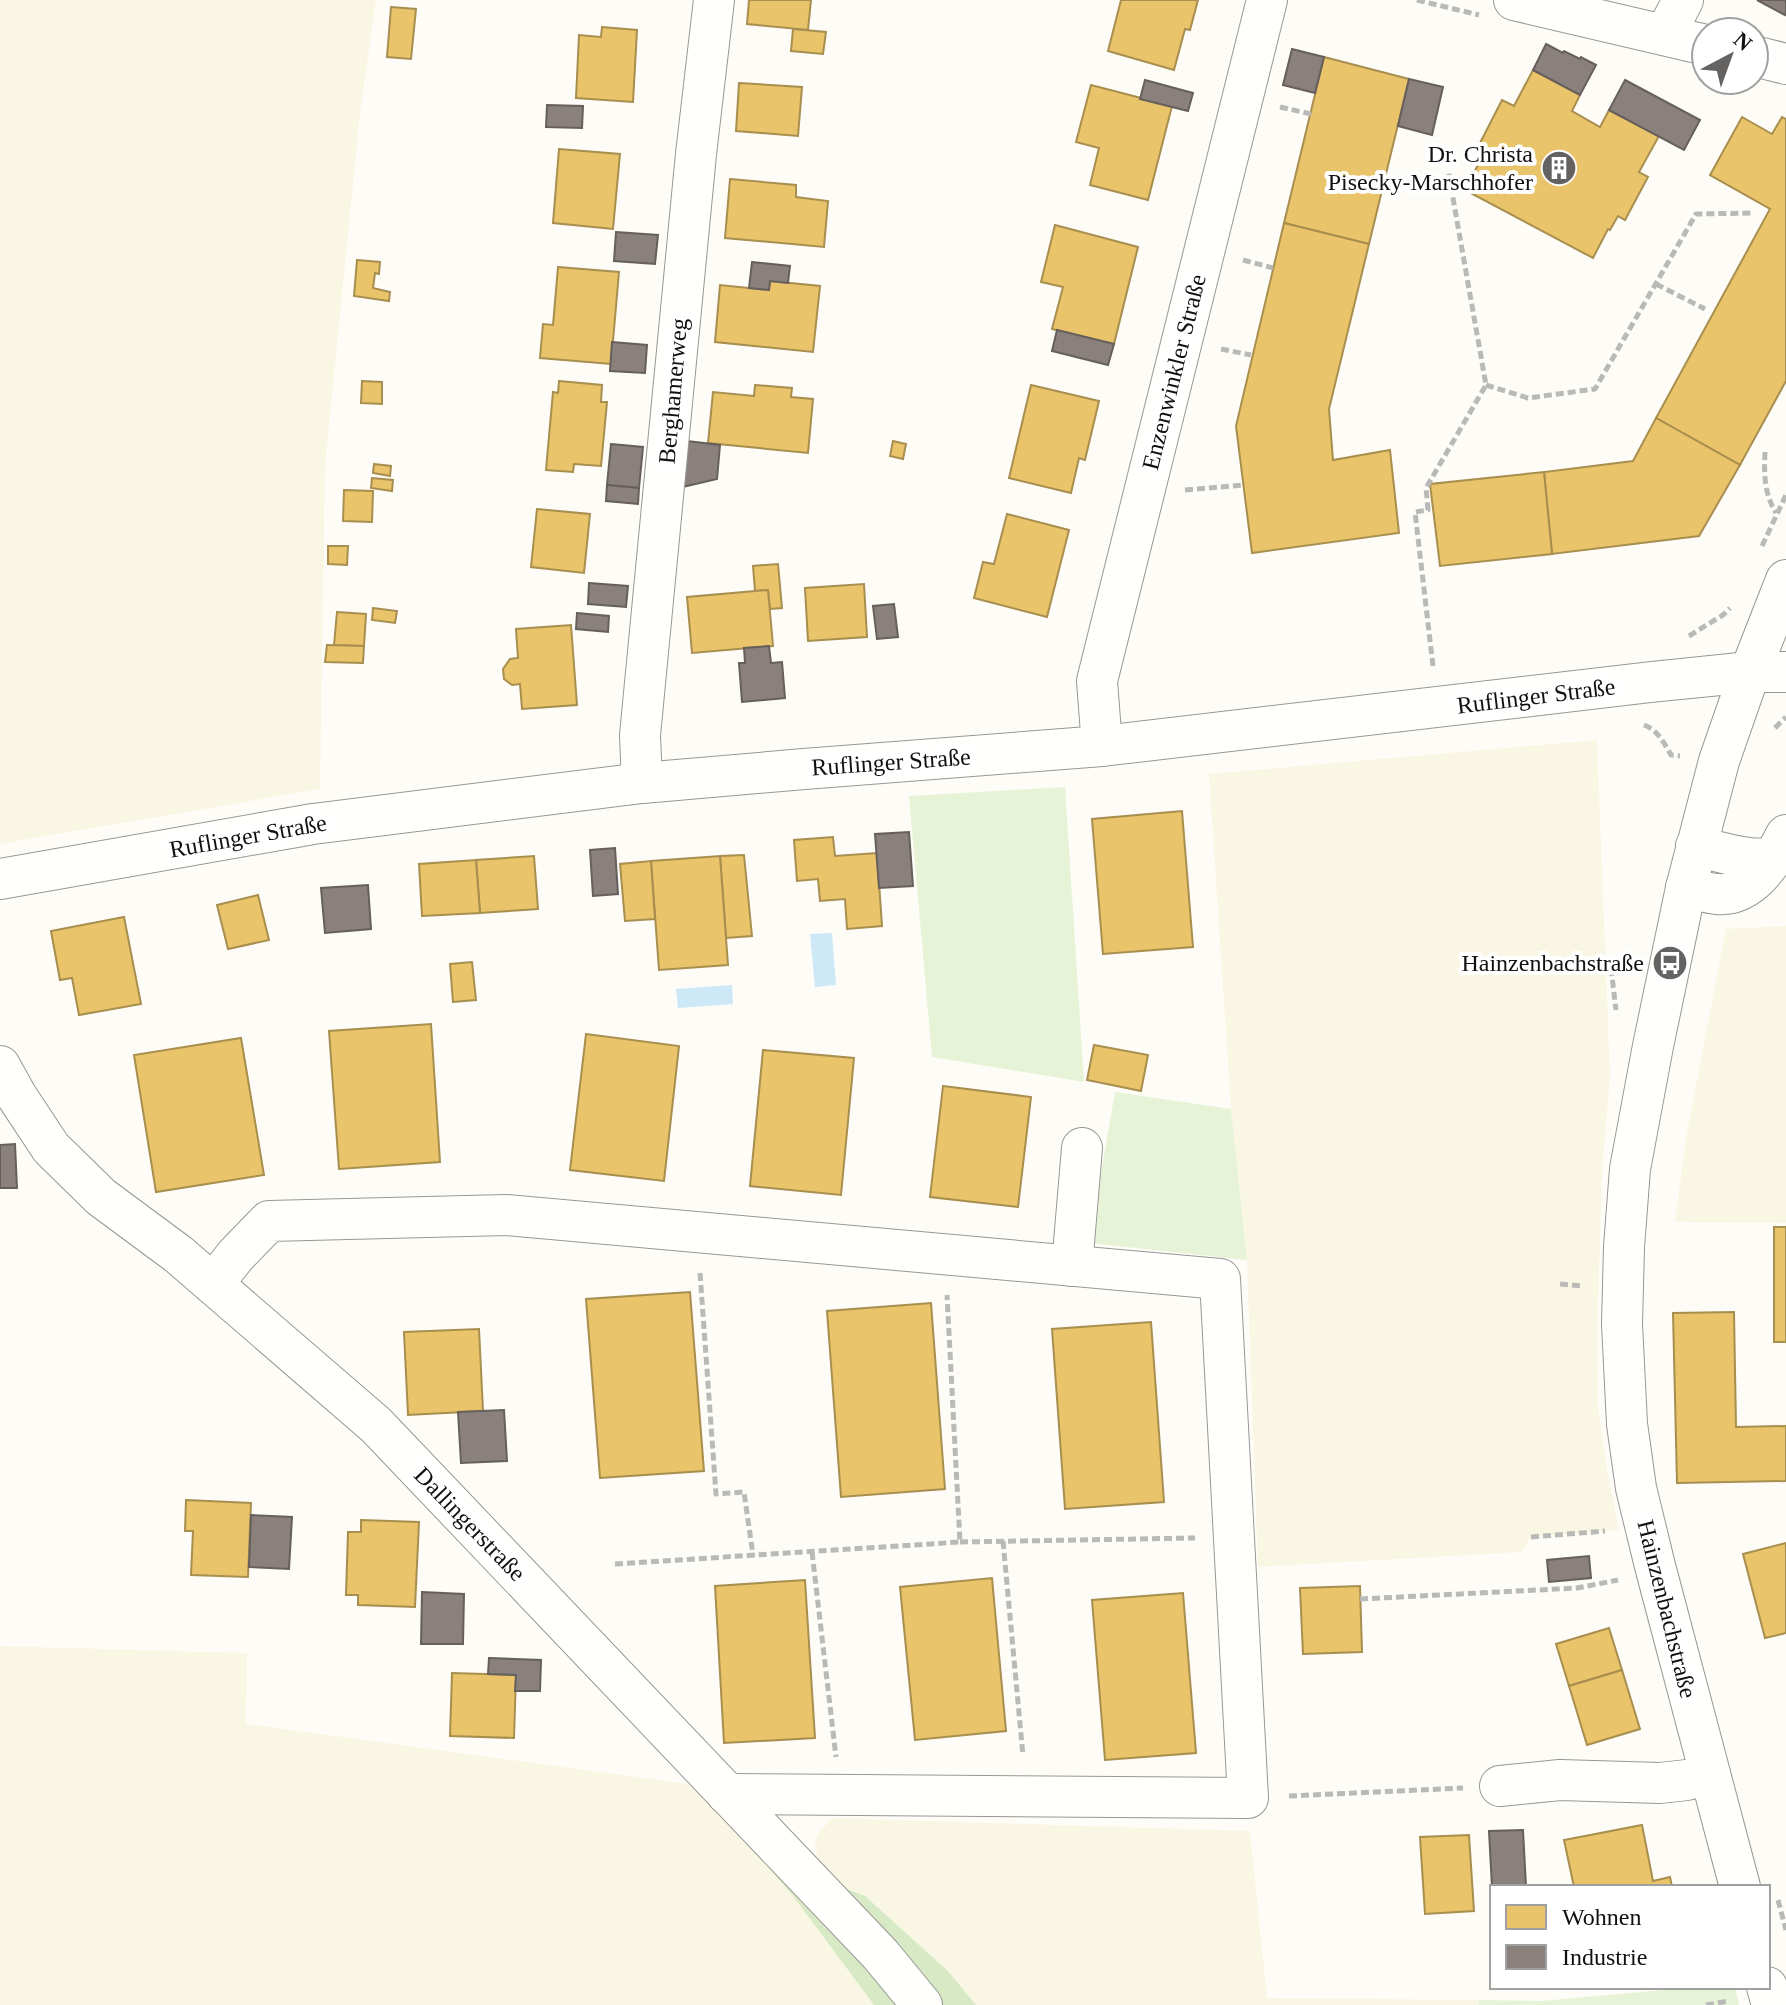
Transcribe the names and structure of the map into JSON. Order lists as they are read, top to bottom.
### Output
{
  "streets": {
    "street": [
      "Enzenwinkler Straße",
      "Berghamerweg",
      "Ruflinger Straße",
      "Dallingerstraße",
      "Hainzenbachstraße"
    ]
  },
  "crossings": [
    ["Enzenwinkler Straße", "Ruflinger Straße"],
    ["Berghamerweg", "Ruflinger Straße"],
    ["Ruflinger Straße", "Hainzenbachstraße"]
  ],
  "places": {
    "building": ["Dr. Christa Pisecky-Marschhofer"],
    "bus stop": ["Hainzenbachstraße"]
  },
  "legend": ["Wohnen", "Industrie"],
  "north": "top right"
}
